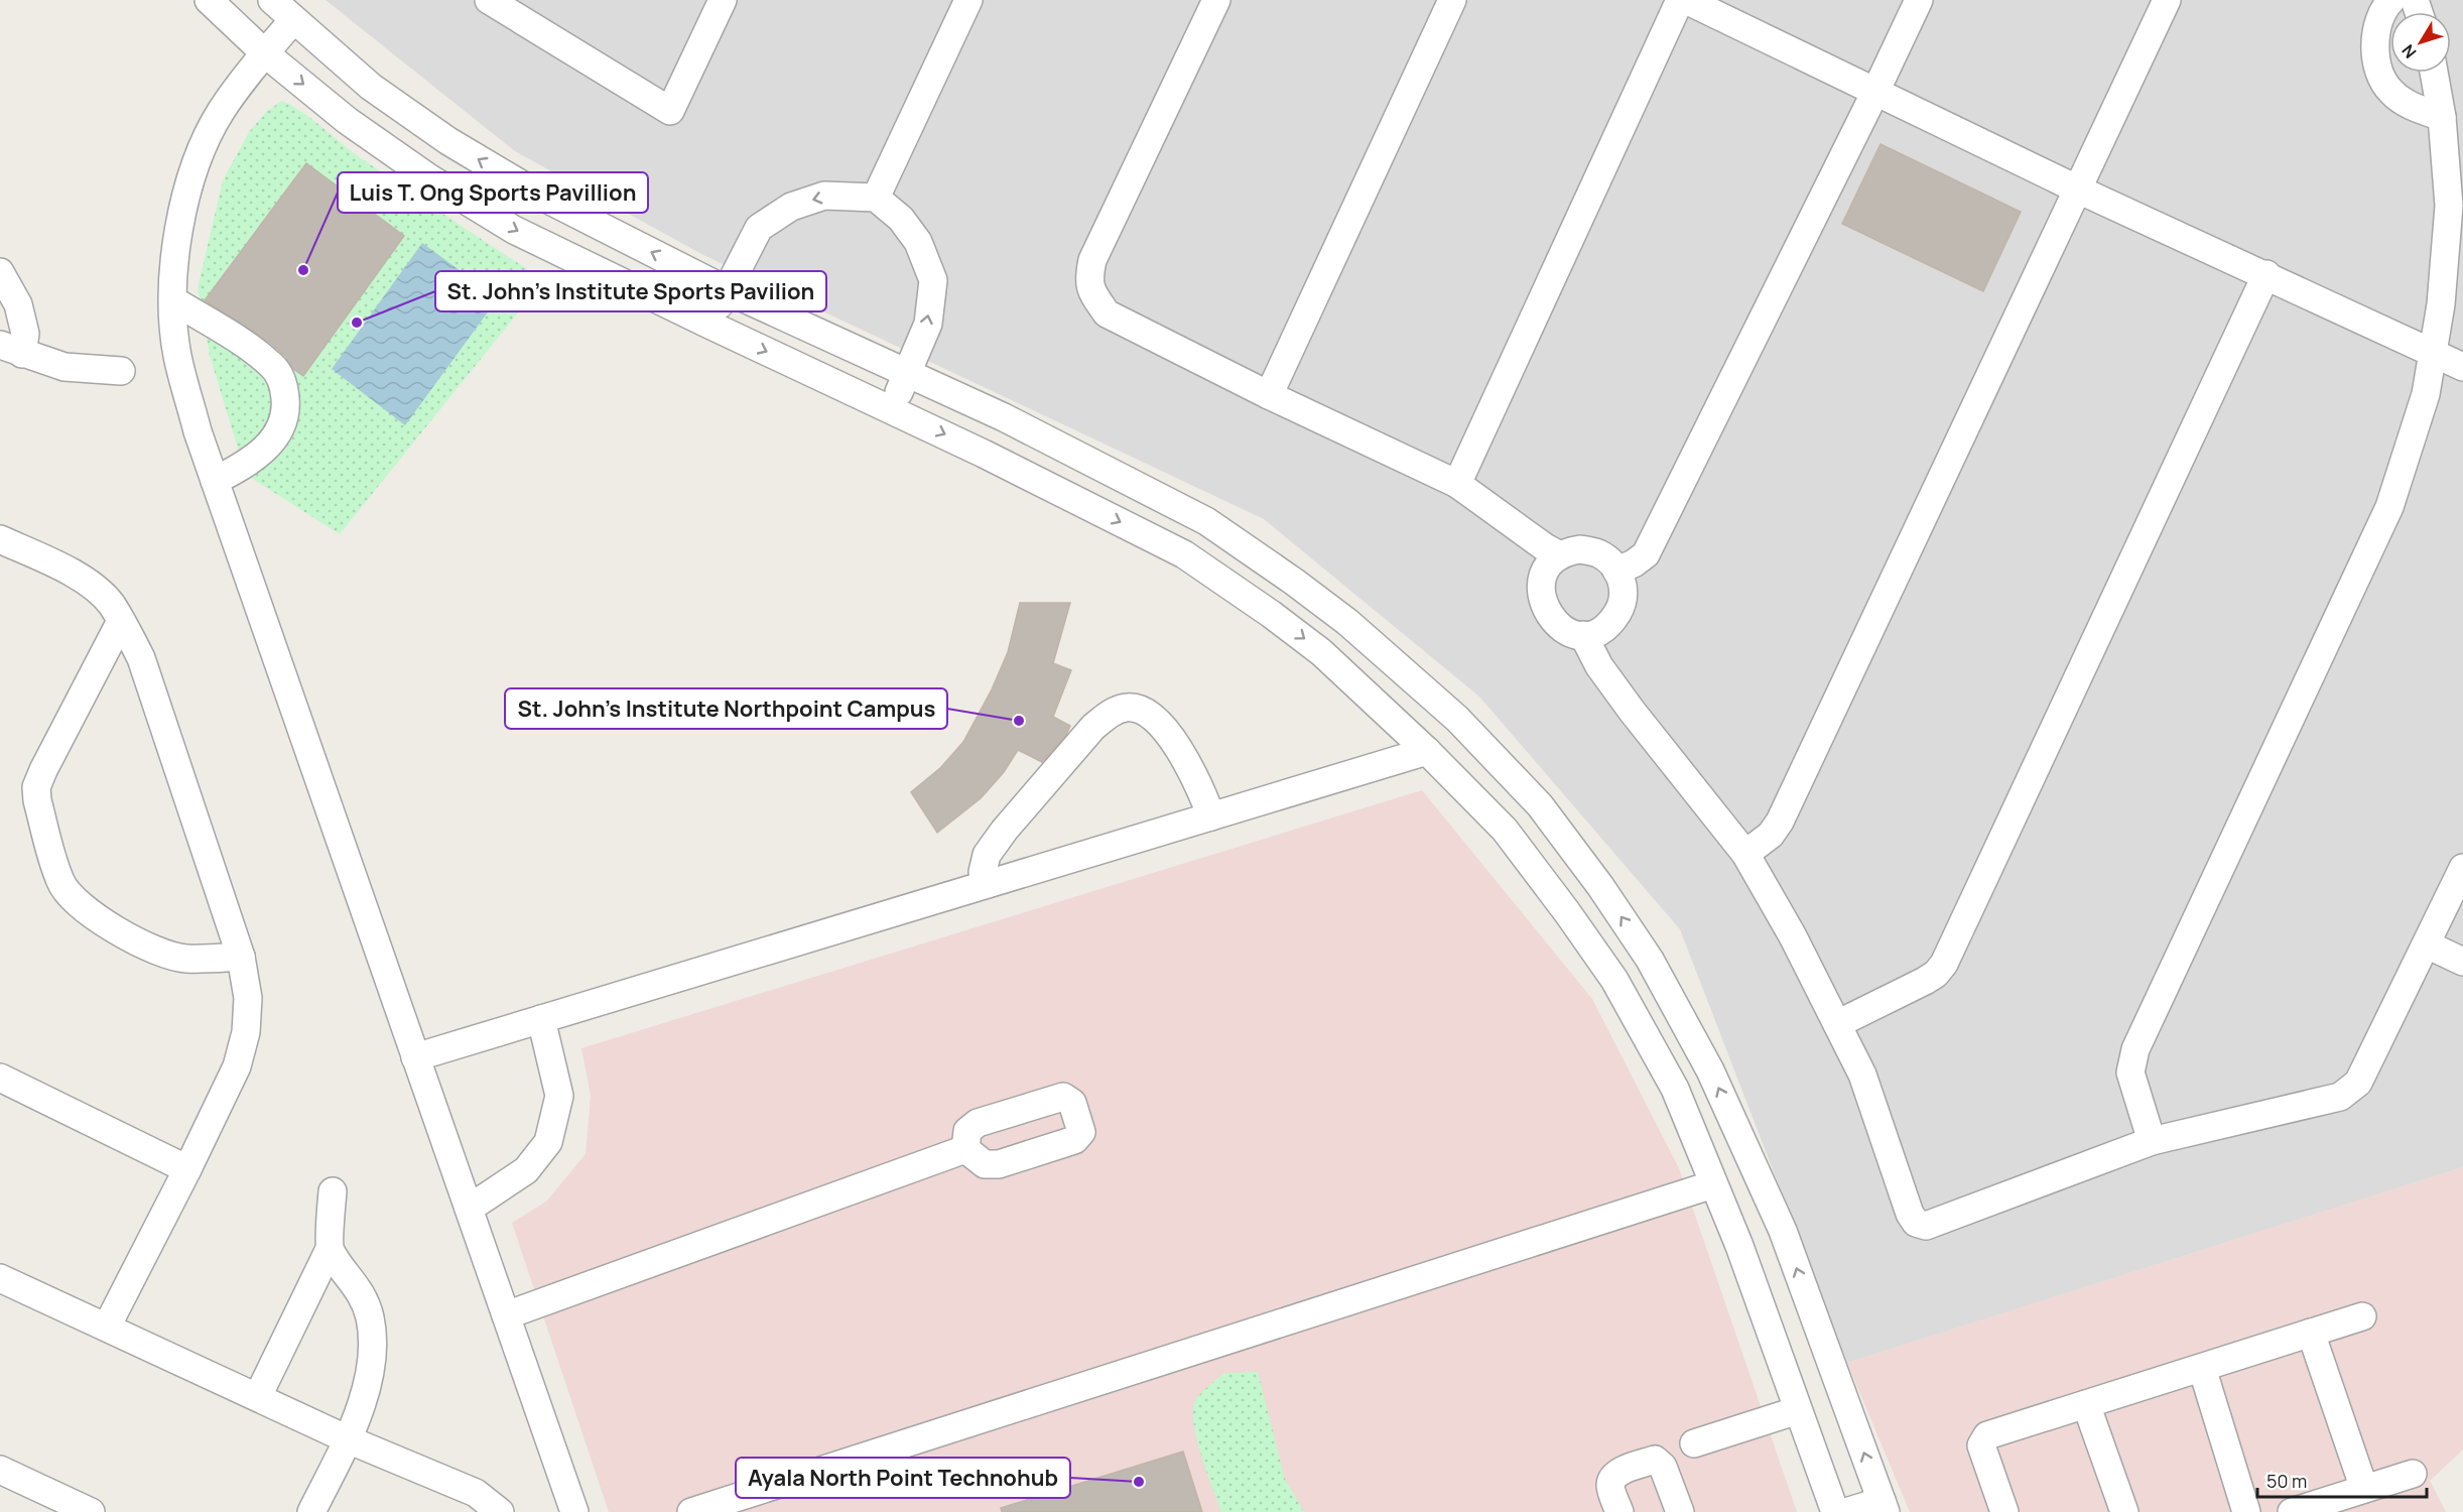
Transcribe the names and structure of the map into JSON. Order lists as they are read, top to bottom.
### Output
{
  "places": [
    "Luis T. Ong Sports Pavillion",
    "St. John's Institute Sports Pavilion",
    "St. John's Institute Northpoint Campus",
    "Ayala North Point Technohub"
  ],
  "scale_bar": "50 m",
  "north": "bottom left"
}
